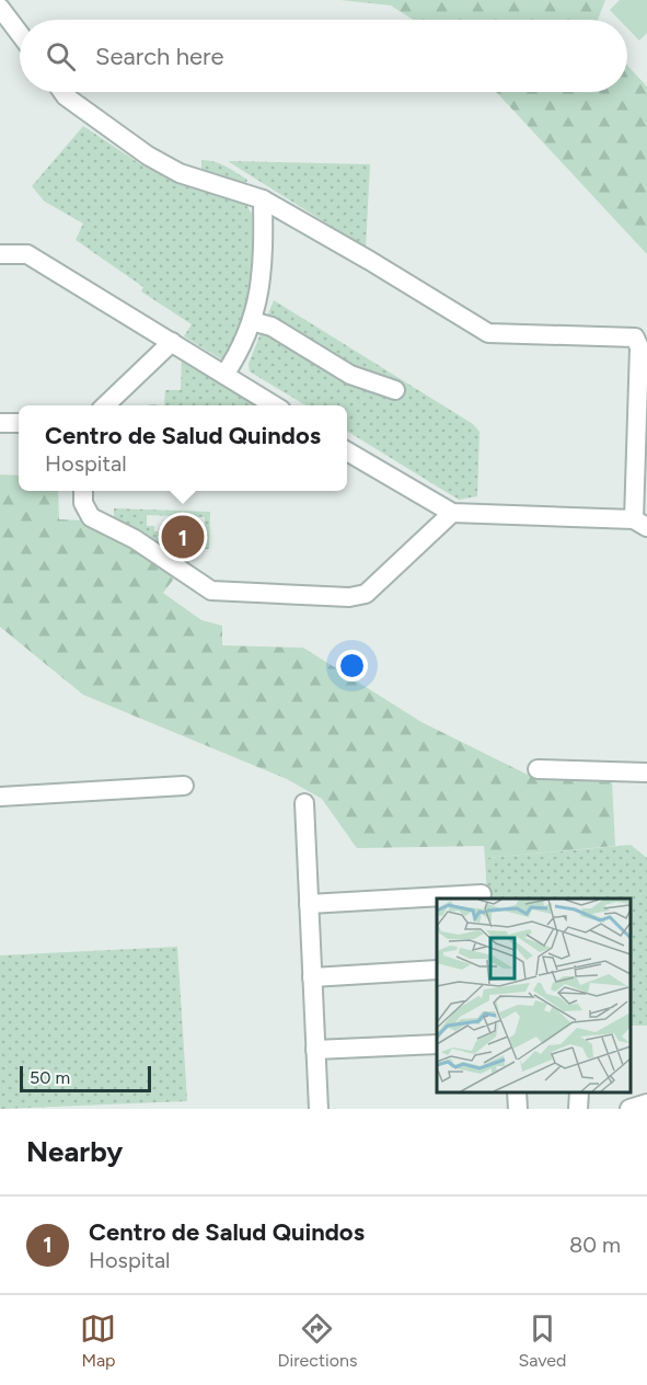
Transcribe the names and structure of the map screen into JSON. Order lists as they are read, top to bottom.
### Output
{
  "scale_bar": "50 m",
  "page": {
    "search": "Search here",
    "popup": ["Centro de Salud Quindos", "Hospital"],
    "pins": "1",
    "scale": "50 m",
    "heading": "Nearby",
    "list": [
      {
        "mark": "1",
        "name": "Centro de Salud Quindos",
        "note": "Hospital",
        "value": "80 m"
      }
    ],
    "nav": ["Map", "Directions", "Saved"]
  }
}
